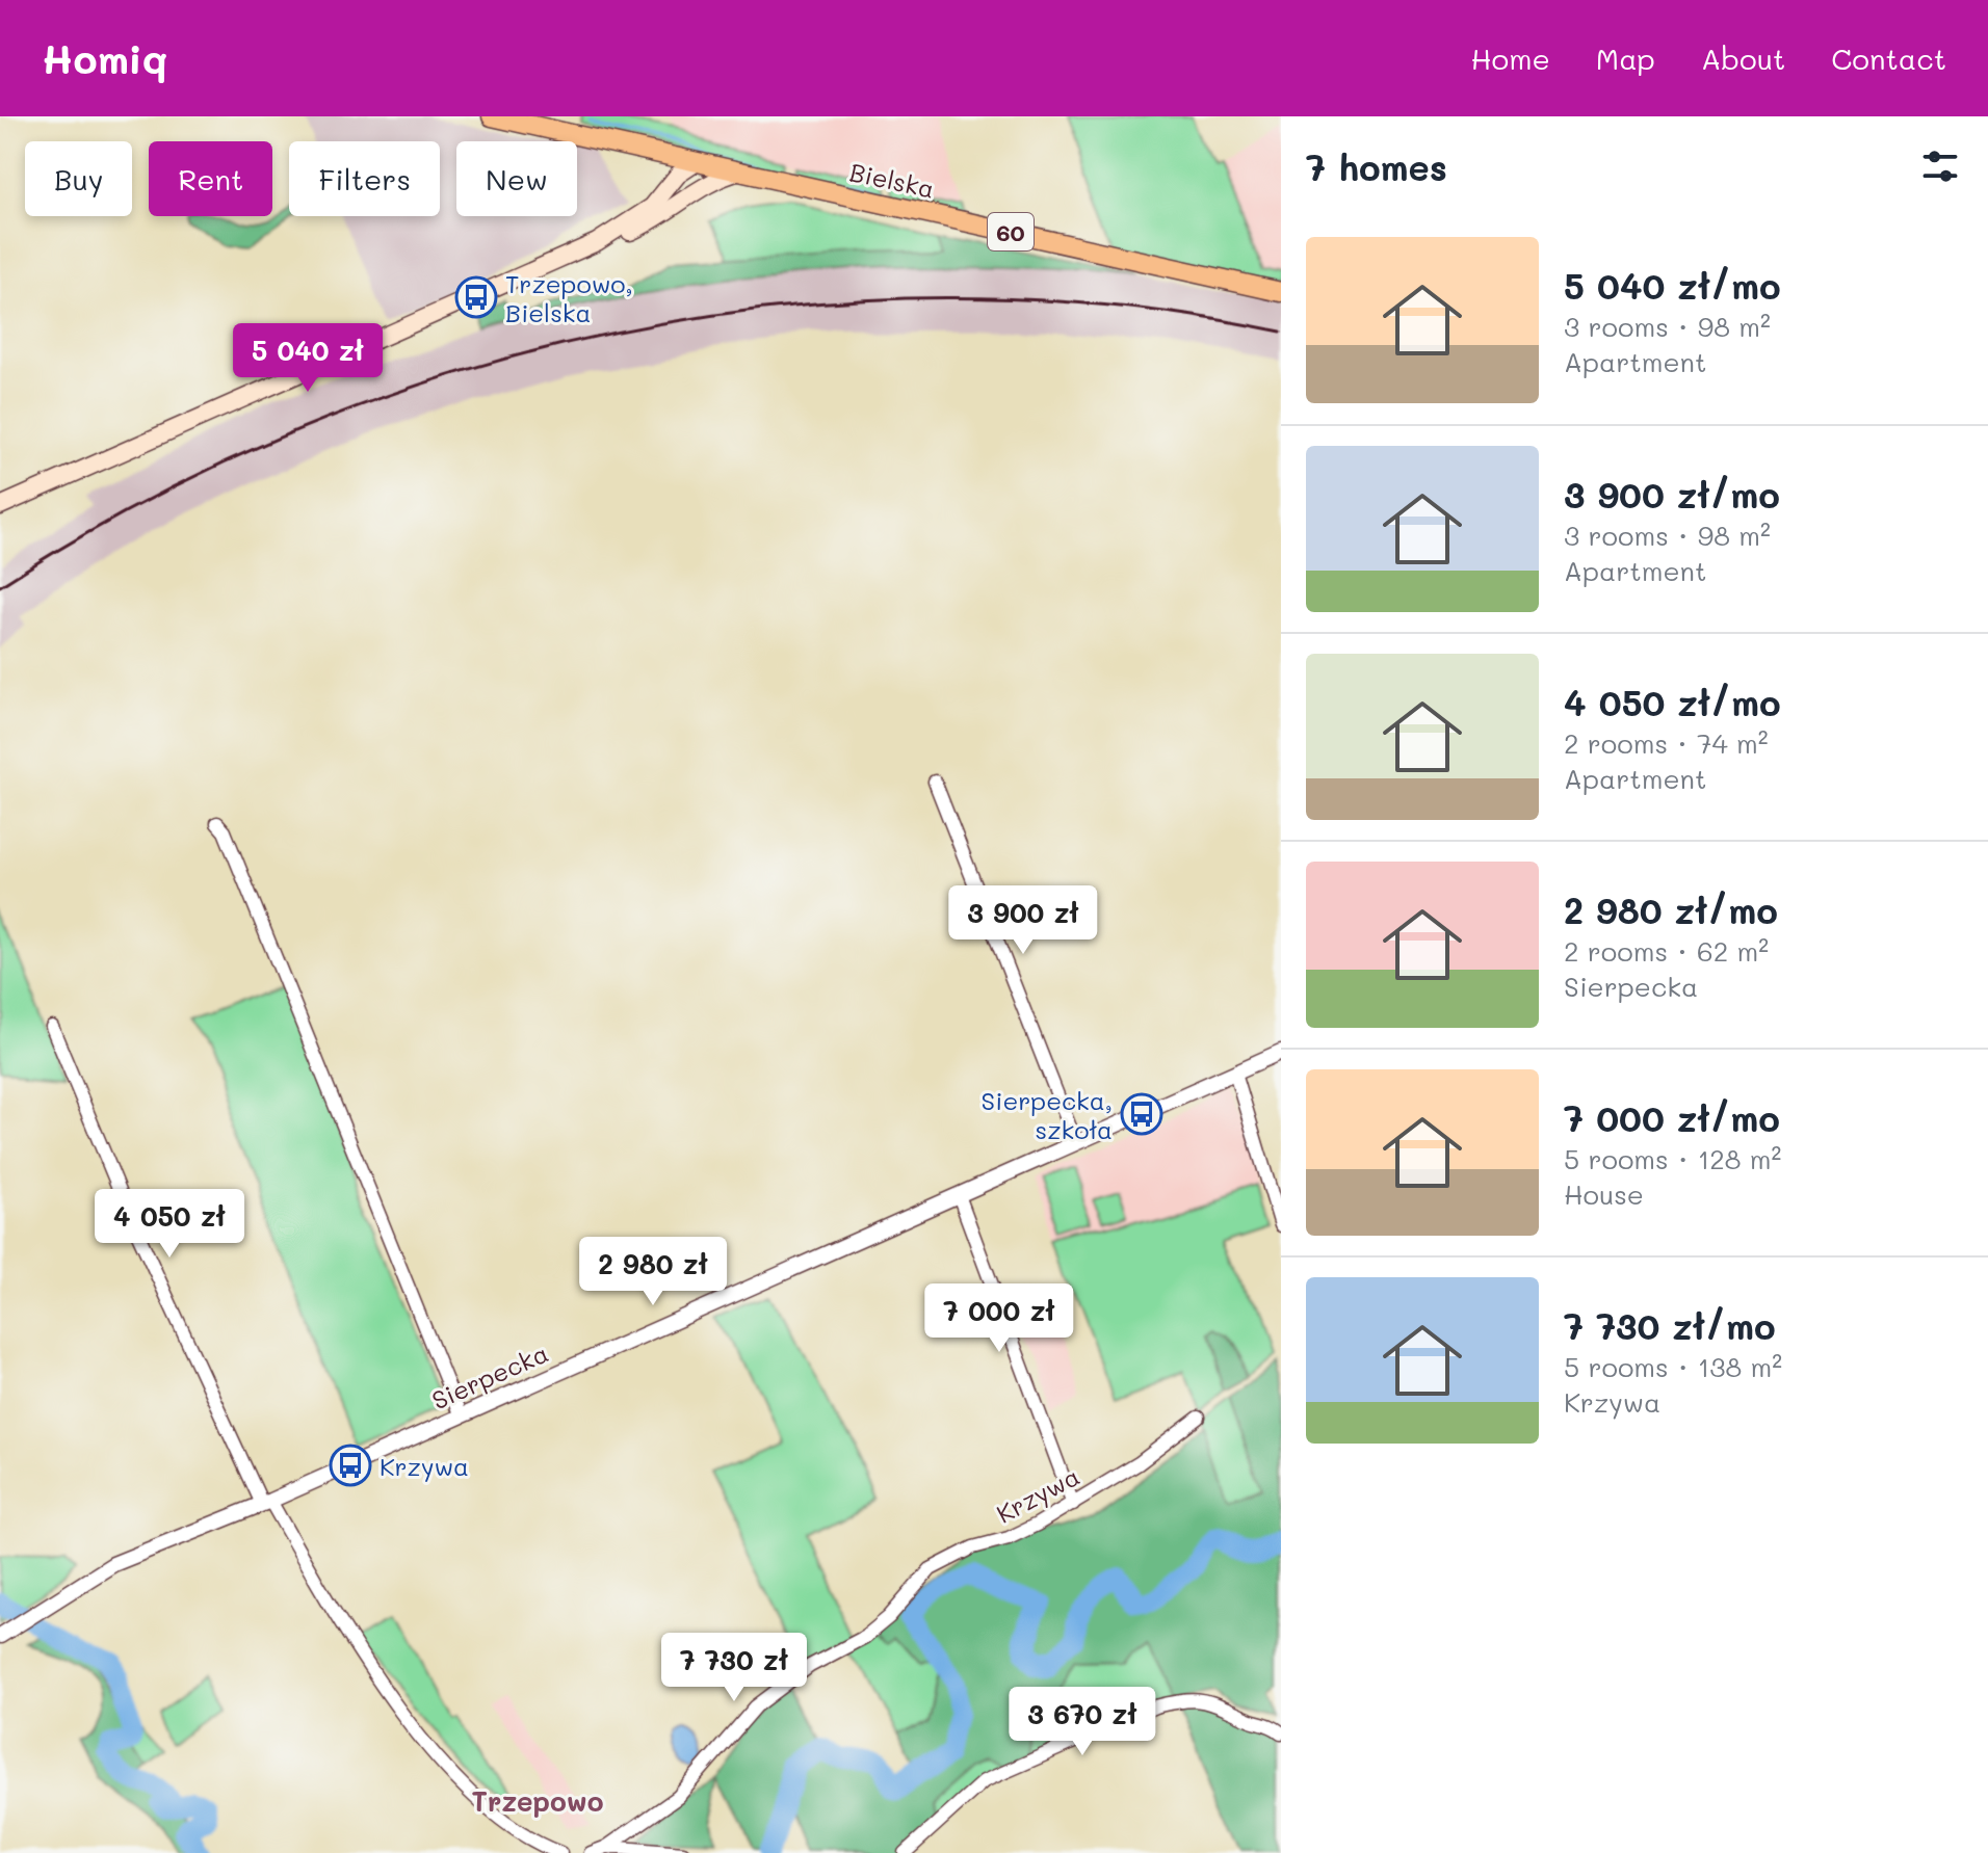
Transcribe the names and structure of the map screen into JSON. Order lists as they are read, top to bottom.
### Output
{
  "streets": {
    "main road": ["Bielska", "60"],
    "street": ["Sierpecka", "Krzywa"]
  },
  "districts": ["Trzepowo"],
  "places": {
    "bus stop": ["Trzepowo, Bielska", "Sierpecka, szkoła", "Krzywa"]
  },
  "page": {
    "header": "Homiq",
    "nav": [
      "Home",
      "Map",
      "About",
      "Contact"
    ],
    "heading": "7 homes",
    "chip": [
      "Buy",
      "Rent",
      "Filters",
      "New"
    ],
    "list": [
      {
        "name": "5 040 zł/mo",
        "note": "3 rooms · 98 m² · Apartment"
      },
      {
        "name": "3 900 zł/mo",
        "note": "3 rooms · 98 m² · Apartment"
      },
      {
        "name": "4 050 zł/mo",
        "note": "2 rooms · 74 m² · Apartment"
      },
      {
        "name": "2 980 zł/mo",
        "note": "2 rooms · 62 m² · Sierpecka"
      },
      {
        "name": "7 000 zł/mo",
        "note": "5 rooms · 128 m² · House"
      },
      {
        "name": "7 730 zł/mo",
        "note": "5 rooms · 138 m² · Krzywa"
      }
    ],
    "price": [
      "5 040 zł",
      "3 900 zł",
      "4 050 zł",
      "2 980 zł",
      "7 000 zł",
      "7 730 zł",
      "3 670 zł"
    ]
  }
}
